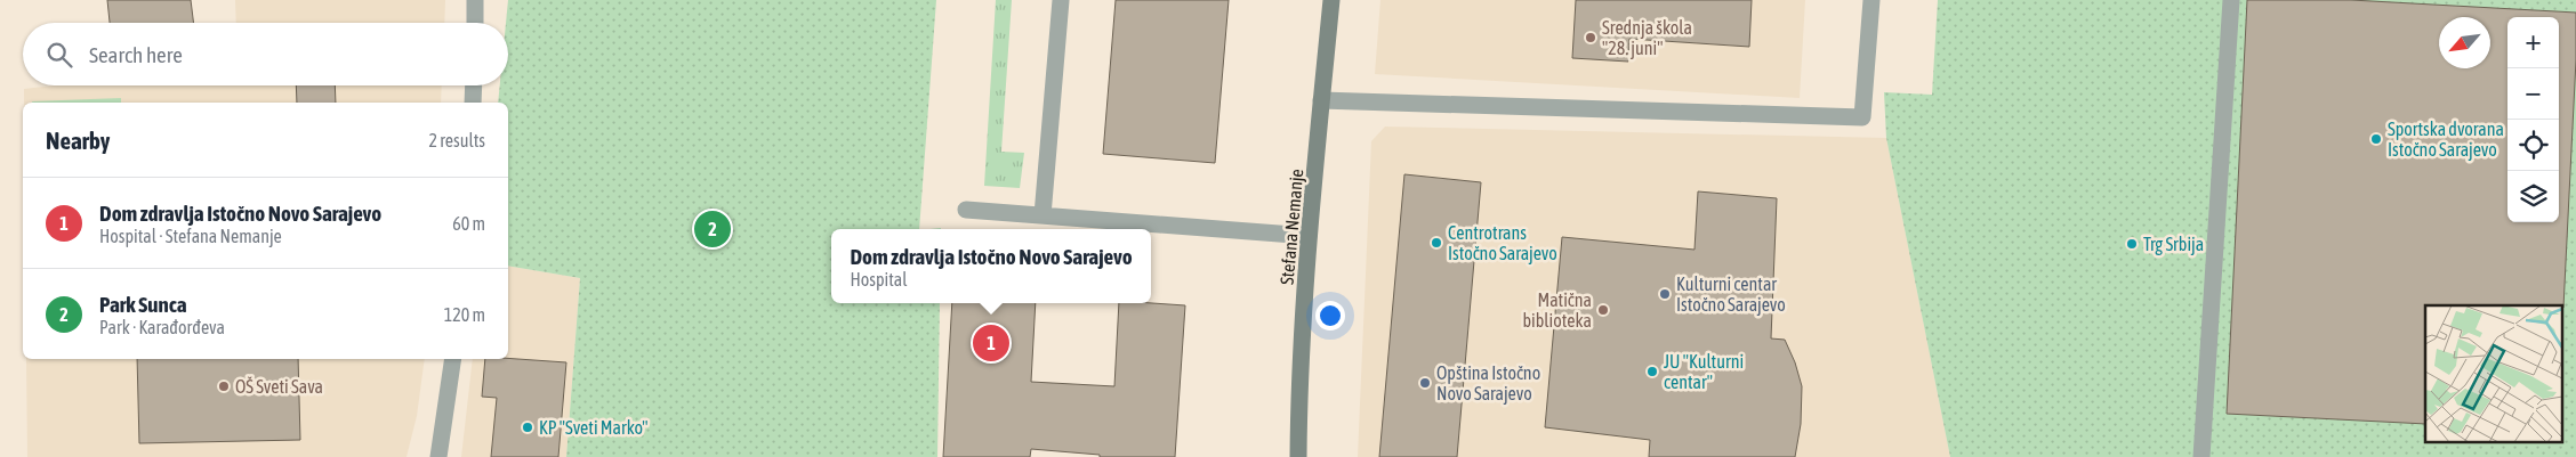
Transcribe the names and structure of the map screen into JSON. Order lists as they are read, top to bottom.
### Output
{
  "streets": {
    "main road": ["Stefana Nemanje"]
  },
  "places": [
    "Srednja škola \"28. juni\"",
    "Sportska dvorana Istočno Sarajevo",
    "Centrotrans Istočno Sarajevo",
    "Trg Srbija",
    "Kulturni centar Istočno Sarajevo",
    "Matična biblioteka",
    "JU \"Kulturni centar\"",
    "Opština Istočno Novo Sarajevo",
    "OŠ Sveti Sava",
    "KP \"Sveti Marko\""
  ],
  "north": "bottom left",
  "page": {
    "map_buttons": ["+", "−"],
    "search": "Search here",
    "heading": ["Nearby", "2 results"],
    "list": [
      {
        "mark": "1",
        "name": "Dom zdravlja Istočno Novo Sarajevo",
        "note": "Hospital · Stefana Nemanje",
        "value": "60 m"
      },
      {
        "mark": "2",
        "name": "Park Sunca",
        "note": "Park · Karađorđeva",
        "value": "120 m"
      }
    ],
    "pins": ["2", "1"],
    "popup": ["Dom zdravlja Istočno Novo Sarajevo", "Hospital"]
  }
}
